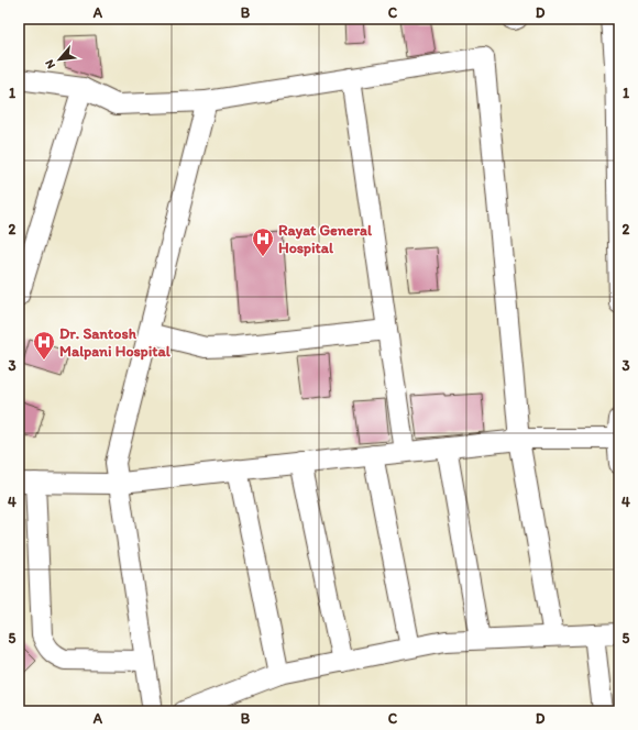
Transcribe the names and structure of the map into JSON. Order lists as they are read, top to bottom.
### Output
{
  "places": {
    "hospital": ["Rayat General Hospital", "Dr. Santosh Malpani Hospital"]
  },
  "north": "bottom left",
  "grid": {
    "columns": [
      "A",
      "B",
      "C",
      "D"
    ],
    "rows": [
      "1",
      "2",
      "3",
      "4",
      "5"
    ]
  }
}
